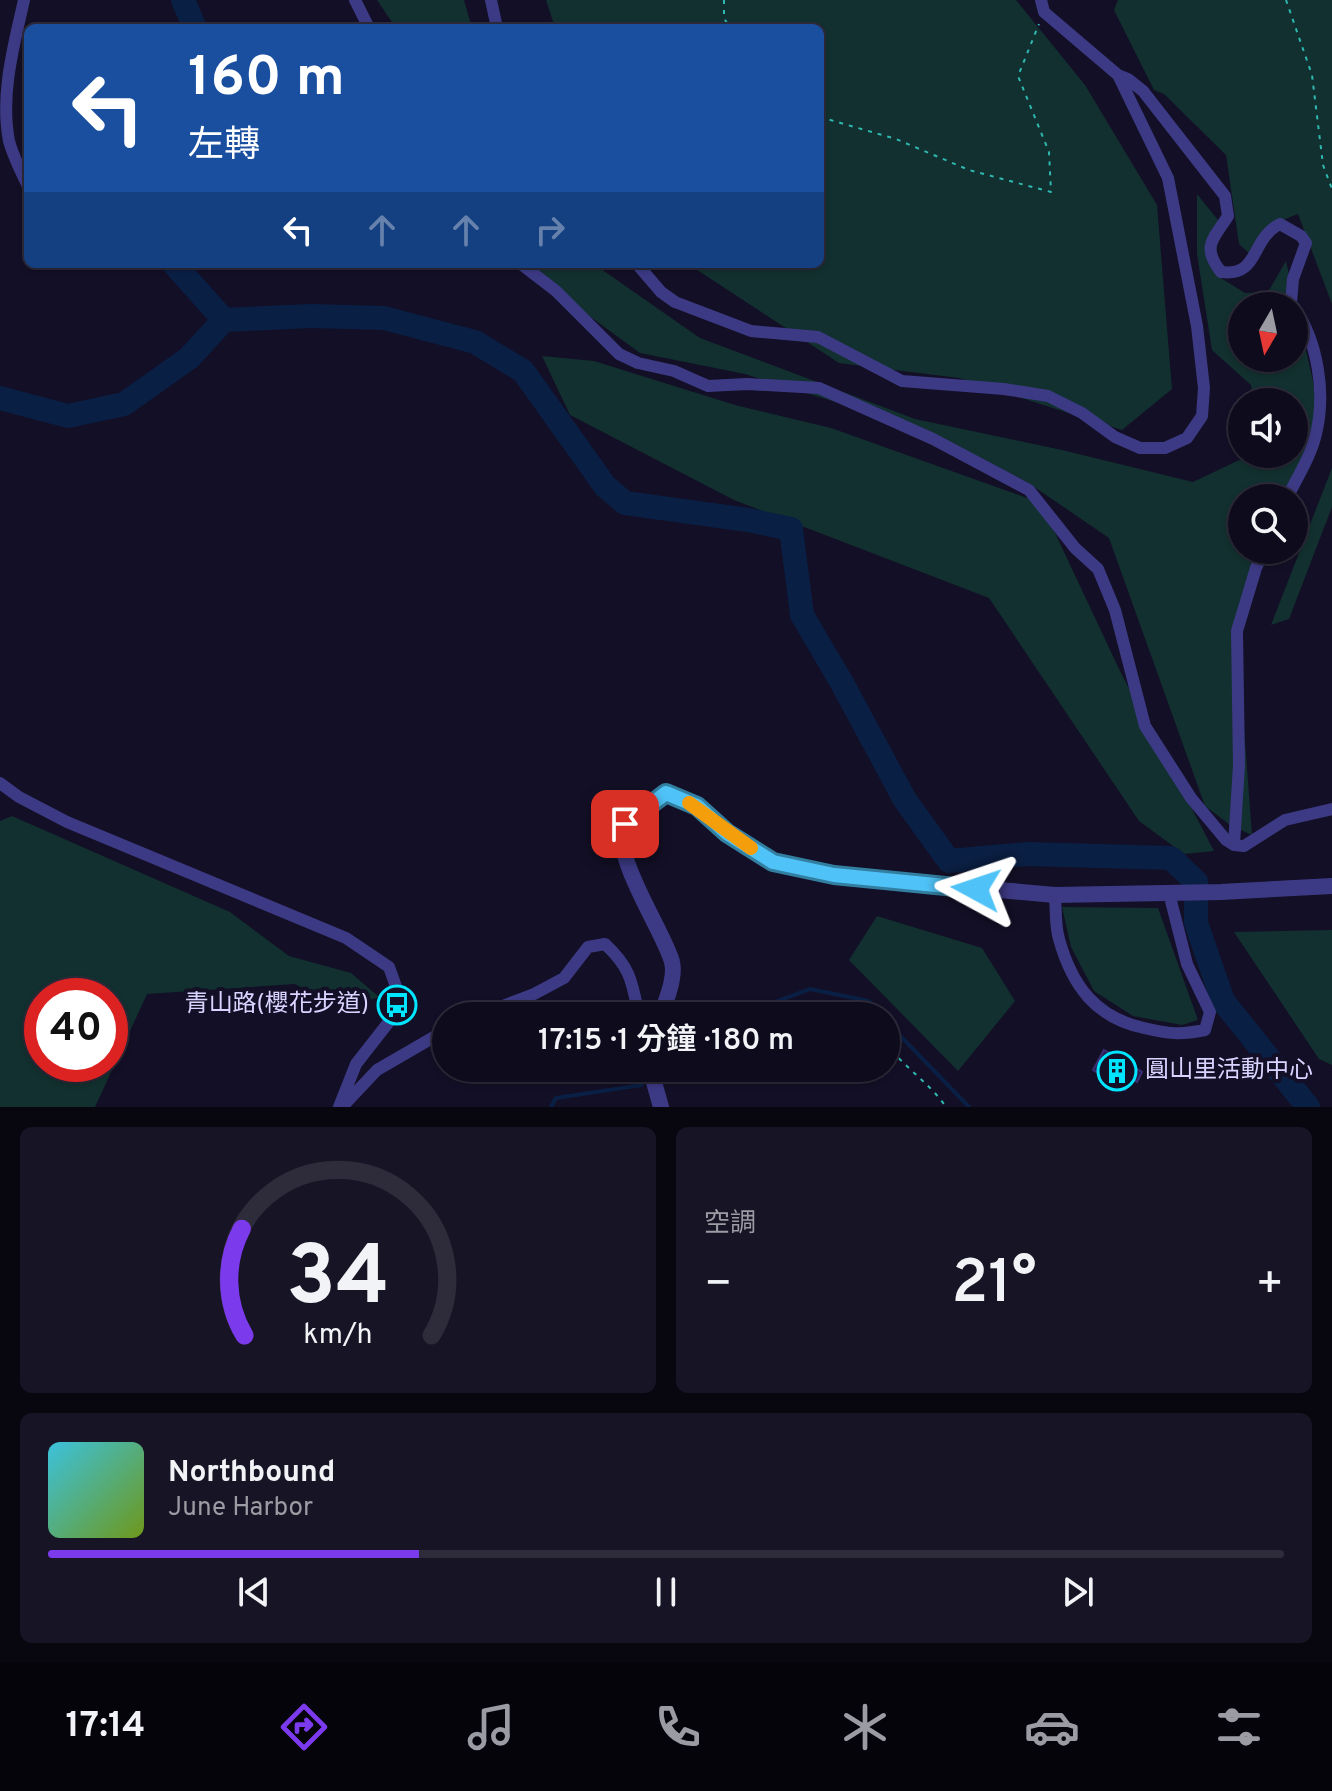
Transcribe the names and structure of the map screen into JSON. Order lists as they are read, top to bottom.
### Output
{
  "places": {
    "bus stop": ["青山路(櫻花步道)"],
    "building": ["圓山里活動中心"]
  },
  "north": "bottom",
  "page": {
    "turn": ["160 m", "左轉"],
    "limit": "40",
    "trip": "17:15 · 1 分鐘 · 180 m",
    "tile": "空調",
    "heat": ["−", "21°", "+"],
    "song": ["Northbound", "June Harbor"],
    "tabs": "17:14",
    "gauge": ["34", "km/h"]
  }
}
